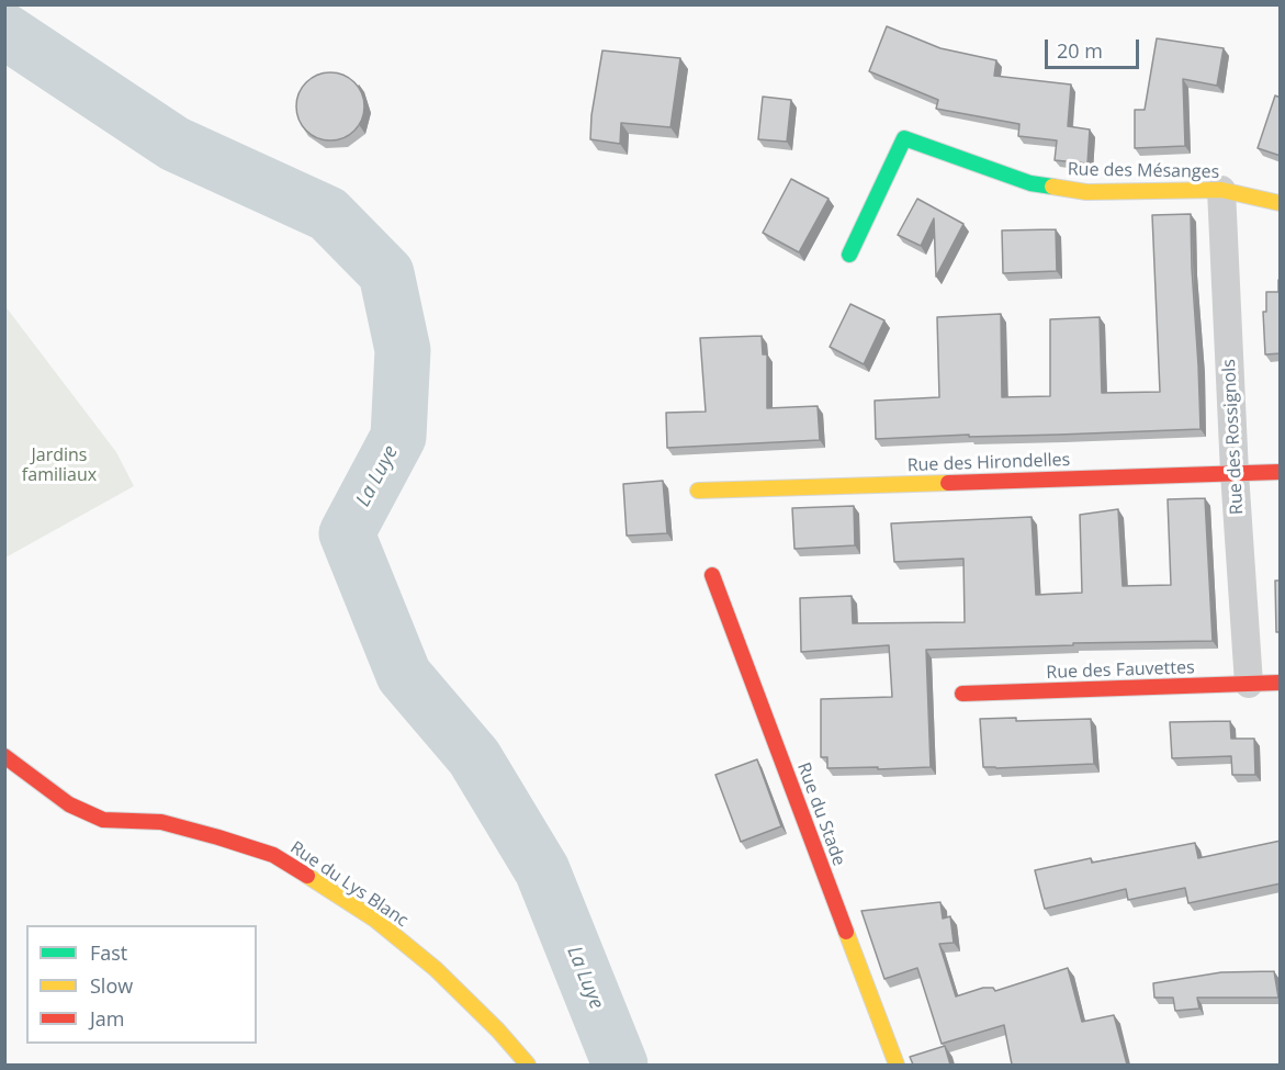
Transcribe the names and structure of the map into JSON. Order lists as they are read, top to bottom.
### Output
{
  "streets": {
    "street": [
      "Rue des Mésanges",
      "Rue des Rossignols",
      "Rue des Hirondelles",
      "Rue des Fauvettes",
      "Rue du Stade",
      "Rue du Lys Blanc"
    ]
  },
  "crossings": [
    ["Rue des Mésanges", "Rue des Rossignols"],
    ["Rue des Rossignols", "Rue des Hirondelles"],
    ["Rue des Rossignols", "Rue des Fauvettes"]
  ],
  "water": ["La Luye"],
  "parks": ["Jardins familiaux"],
  "legend": ["Fast", "Slow", "Jam"],
  "scale_bar": "20 m"
}
